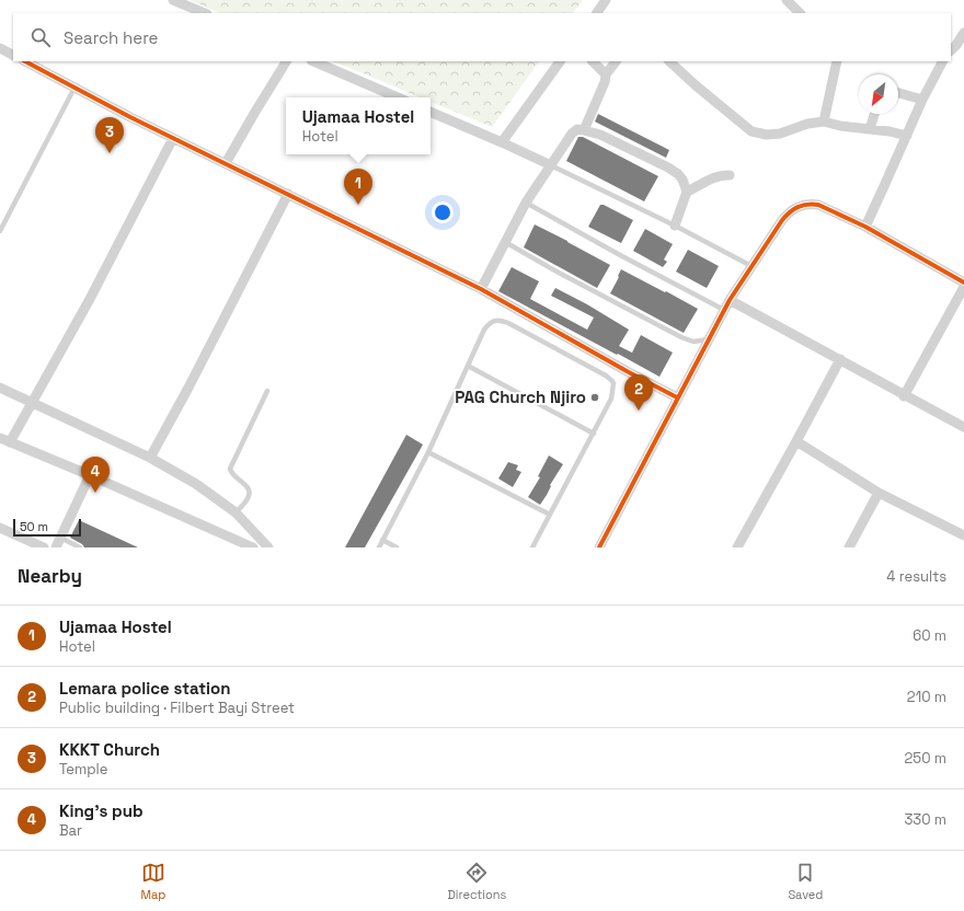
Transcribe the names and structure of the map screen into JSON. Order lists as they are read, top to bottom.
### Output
{
  "places": ["PAG Church Njiro"],
  "scale_bar": "50 m",
  "north": "bottom left",
  "page": {
    "search": "Search here",
    "popup": ["Ujamaa Hostel", "Hotel"],
    "pins": [
      "3",
      "1",
      "2",
      "4"
    ],
    "scale": "50 m",
    "heading": ["Nearby", "4 results"],
    "list": [
      {
        "mark": "1",
        "name": "Ujamaa Hostel",
        "note": "Hotel",
        "value": "60 m"
      },
      {
        "mark": "2",
        "name": "Lemara police station",
        "note": "Public building · Filbert Bayi Street",
        "value": "210 m"
      },
      {
        "mark": "3",
        "name": "KKKT Church",
        "note": "Temple",
        "value": "250 m"
      },
      {
        "mark": "4",
        "name": "King's pub",
        "note": "Bar",
        "value": "330 m"
      }
    ],
    "nav": ["Map", "Directions", "Saved"]
  }
}
